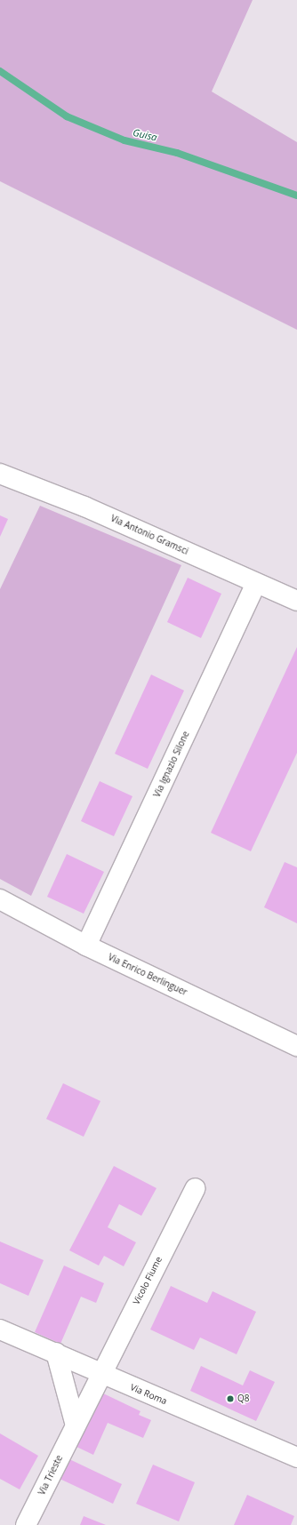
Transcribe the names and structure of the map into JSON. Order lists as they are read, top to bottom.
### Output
{
  "streets": {
    "street": [
      "Via Antonio Gramsci",
      "Via Ignazio Silone",
      "Via Enrico Berlinguer",
      "Vicolo Fiume",
      "Via Roma",
      "Via Trieste"
    ]
  },
  "crossings": [
    ["Via Antonio Gramsci", "Via Ignazio Silone"],
    ["Via Ignazio Silone", "Via Enrico Berlinguer"],
    ["Vicolo Fiume", "Via Roma"],
    ["Vicolo Fiume", "Via Trieste"],
    ["Via Roma", "Via Trieste"]
  ],
  "water": ["Guisa"],
  "places": ["Q8"]
}
